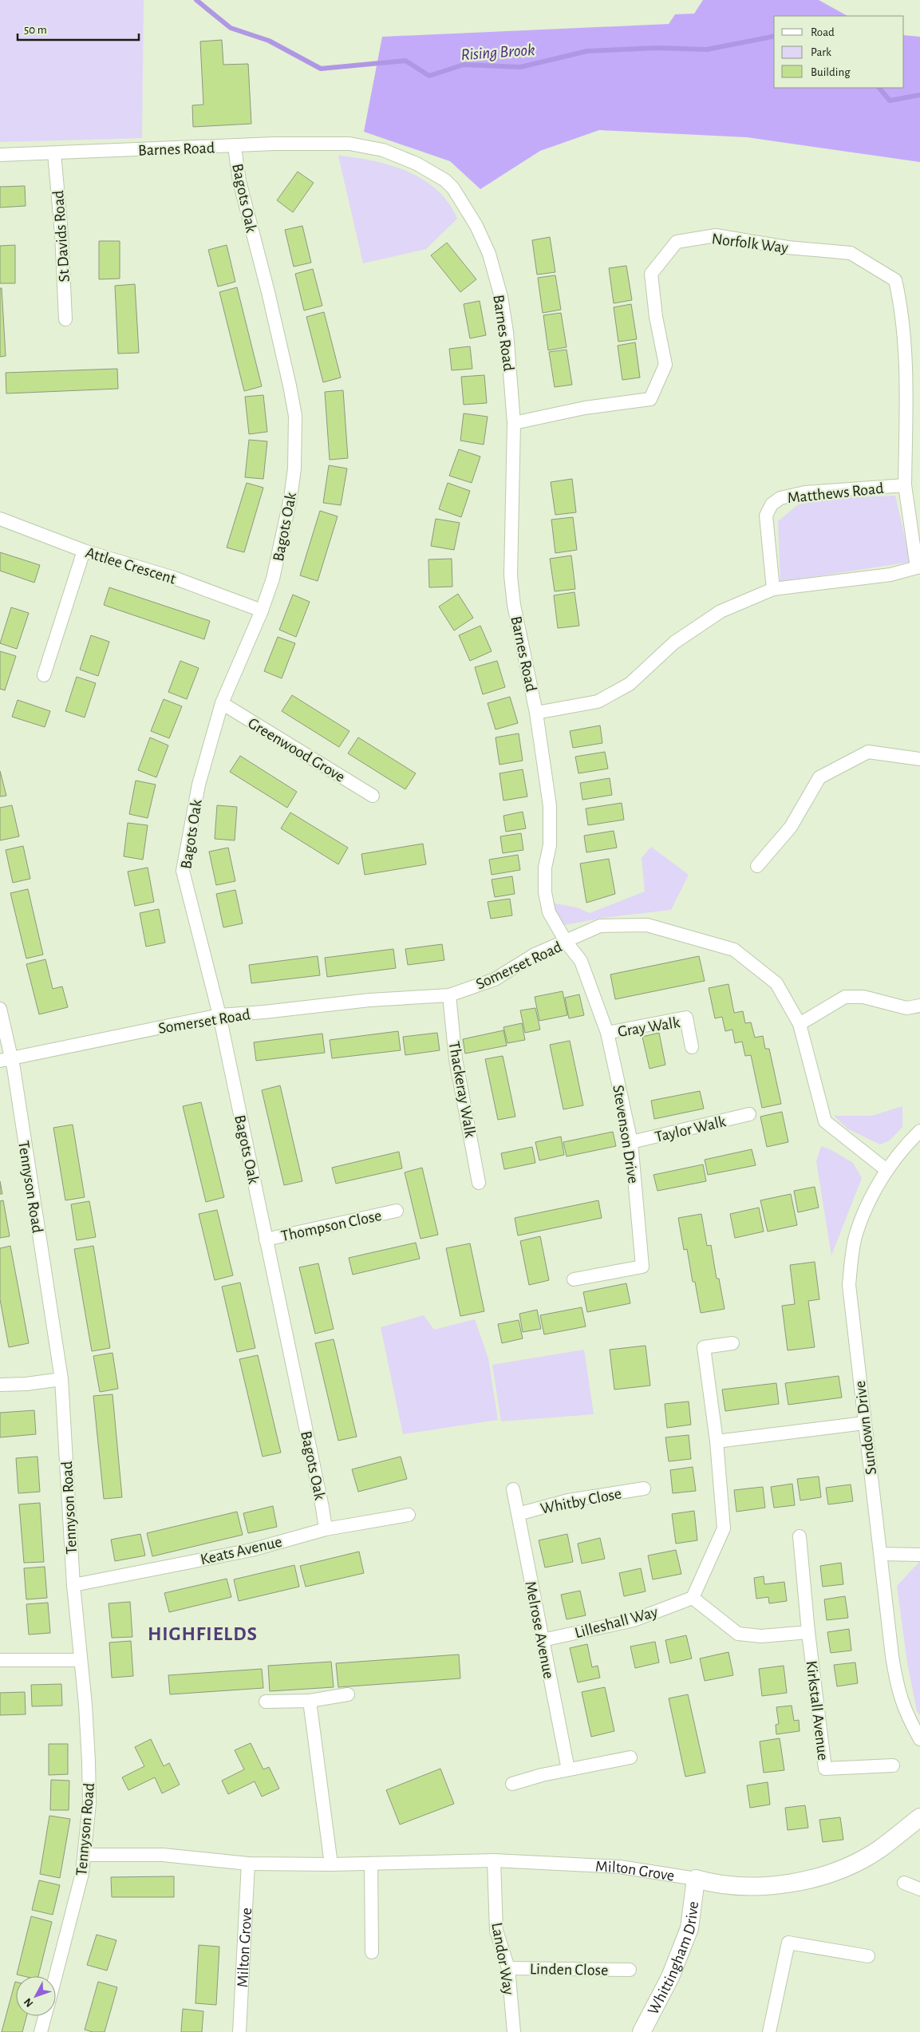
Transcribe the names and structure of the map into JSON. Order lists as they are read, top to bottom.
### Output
{
  "streets": {
    "street": [
      "Barnes Road",
      "Bagots Oak",
      "St Davids Road",
      "Norfolk Way",
      "Matthews Road",
      "Attlee Crescent",
      "Greenwood Grove",
      "Somerset Road",
      "Gray Walk",
      "Thackeray Walk",
      "Taylor Walk",
      "Stevenson Drive",
      "Tennyson Road",
      "Thompson Close",
      "Sundown Drive",
      "Whitby Close",
      "Keats Avenue",
      "Lilleshall Way",
      "Melrose Avenue",
      "Kirkstall Avenue",
      "Milton Grove",
      "Whittingham Drive",
      "Landor Way",
      "Linden Close"
    ]
  },
  "crossings": [
    ["Barnes Road", "Bagots Oak"],
    ["Barnes Road", "St Davids Road"],
    ["Barnes Road", "Norfolk Way"],
    ["Barnes Road", "Matthews Road"],
    ["Barnes Road", "Somerset Road"],
    ["Barnes Road", "Stevenson Drive"],
    ["Bagots Oak", "Attlee Crescent"],
    ["Bagots Oak", "Greenwood Grove"],
    ["Bagots Oak", "Somerset Road"],
    ["Bagots Oak", "Thompson Close"],
    ["Bagots Oak", "Keats Avenue"],
    ["Norfolk Way", "Matthews Road"],
    ["Somerset Road", "Thackeray Walk"],
    ["Somerset Road", "Stevenson Drive"],
    ["Somerset Road", "Tennyson Road"],
    ["Somerset Road", "Sundown Drive"],
    ["Gray Walk", "Stevenson Drive"],
    ["Taylor Walk", "Stevenson Drive"],
    ["Tennyson Road", "Keats Avenue"],
    ["Tennyson Road", "Milton Grove"],
    ["Whitby Close", "Melrose Avenue"],
    ["Lilleshall Way", "Melrose Avenue"],
    ["Milton Grove", "Whittingham Drive"],
    ["Milton Grove", "Landor Way"],
    ["Landor Way", "Linden Close"]
  ],
  "districts": ["HIGHFIELDS"],
  "water": ["Rising Brook"],
  "legend": ["Road", "Park", "Building"],
  "scale_bar": "50 m",
  "north": "bottom left"
}
